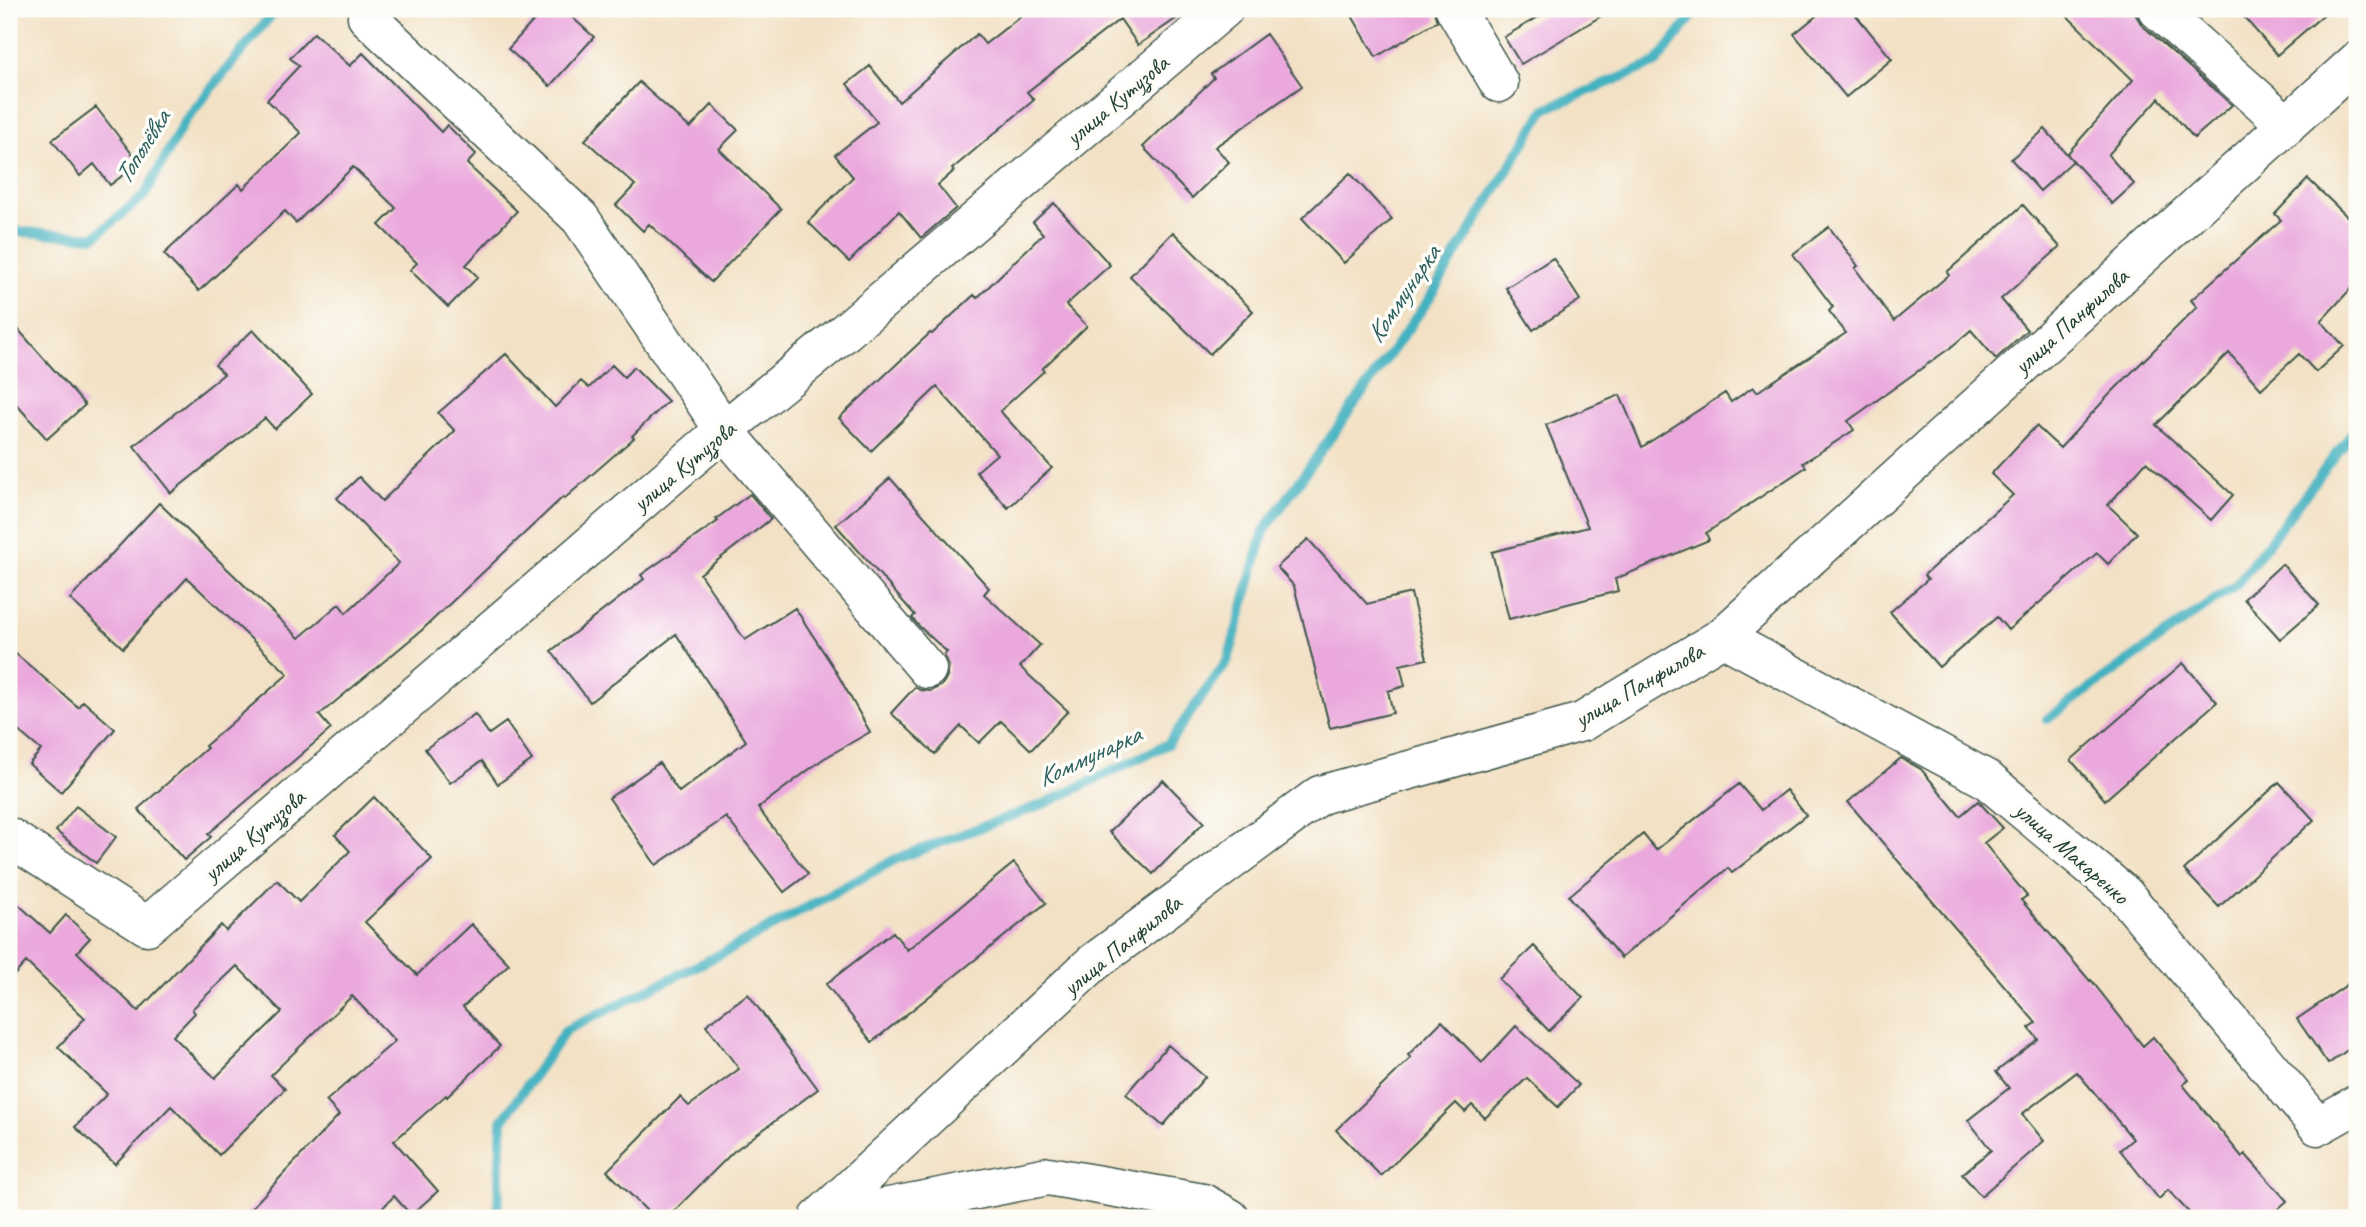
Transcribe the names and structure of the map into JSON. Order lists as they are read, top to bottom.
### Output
{
  "streets": {
    "street": ["улица Кутузова", "улица Панфилова", "улица Макаренко"]
  },
  "crossings": [
    ["улица Панфилова", "улица Макаренко"]
  ],
  "water": ["Тополёвка", "Коммунарка"]
}
